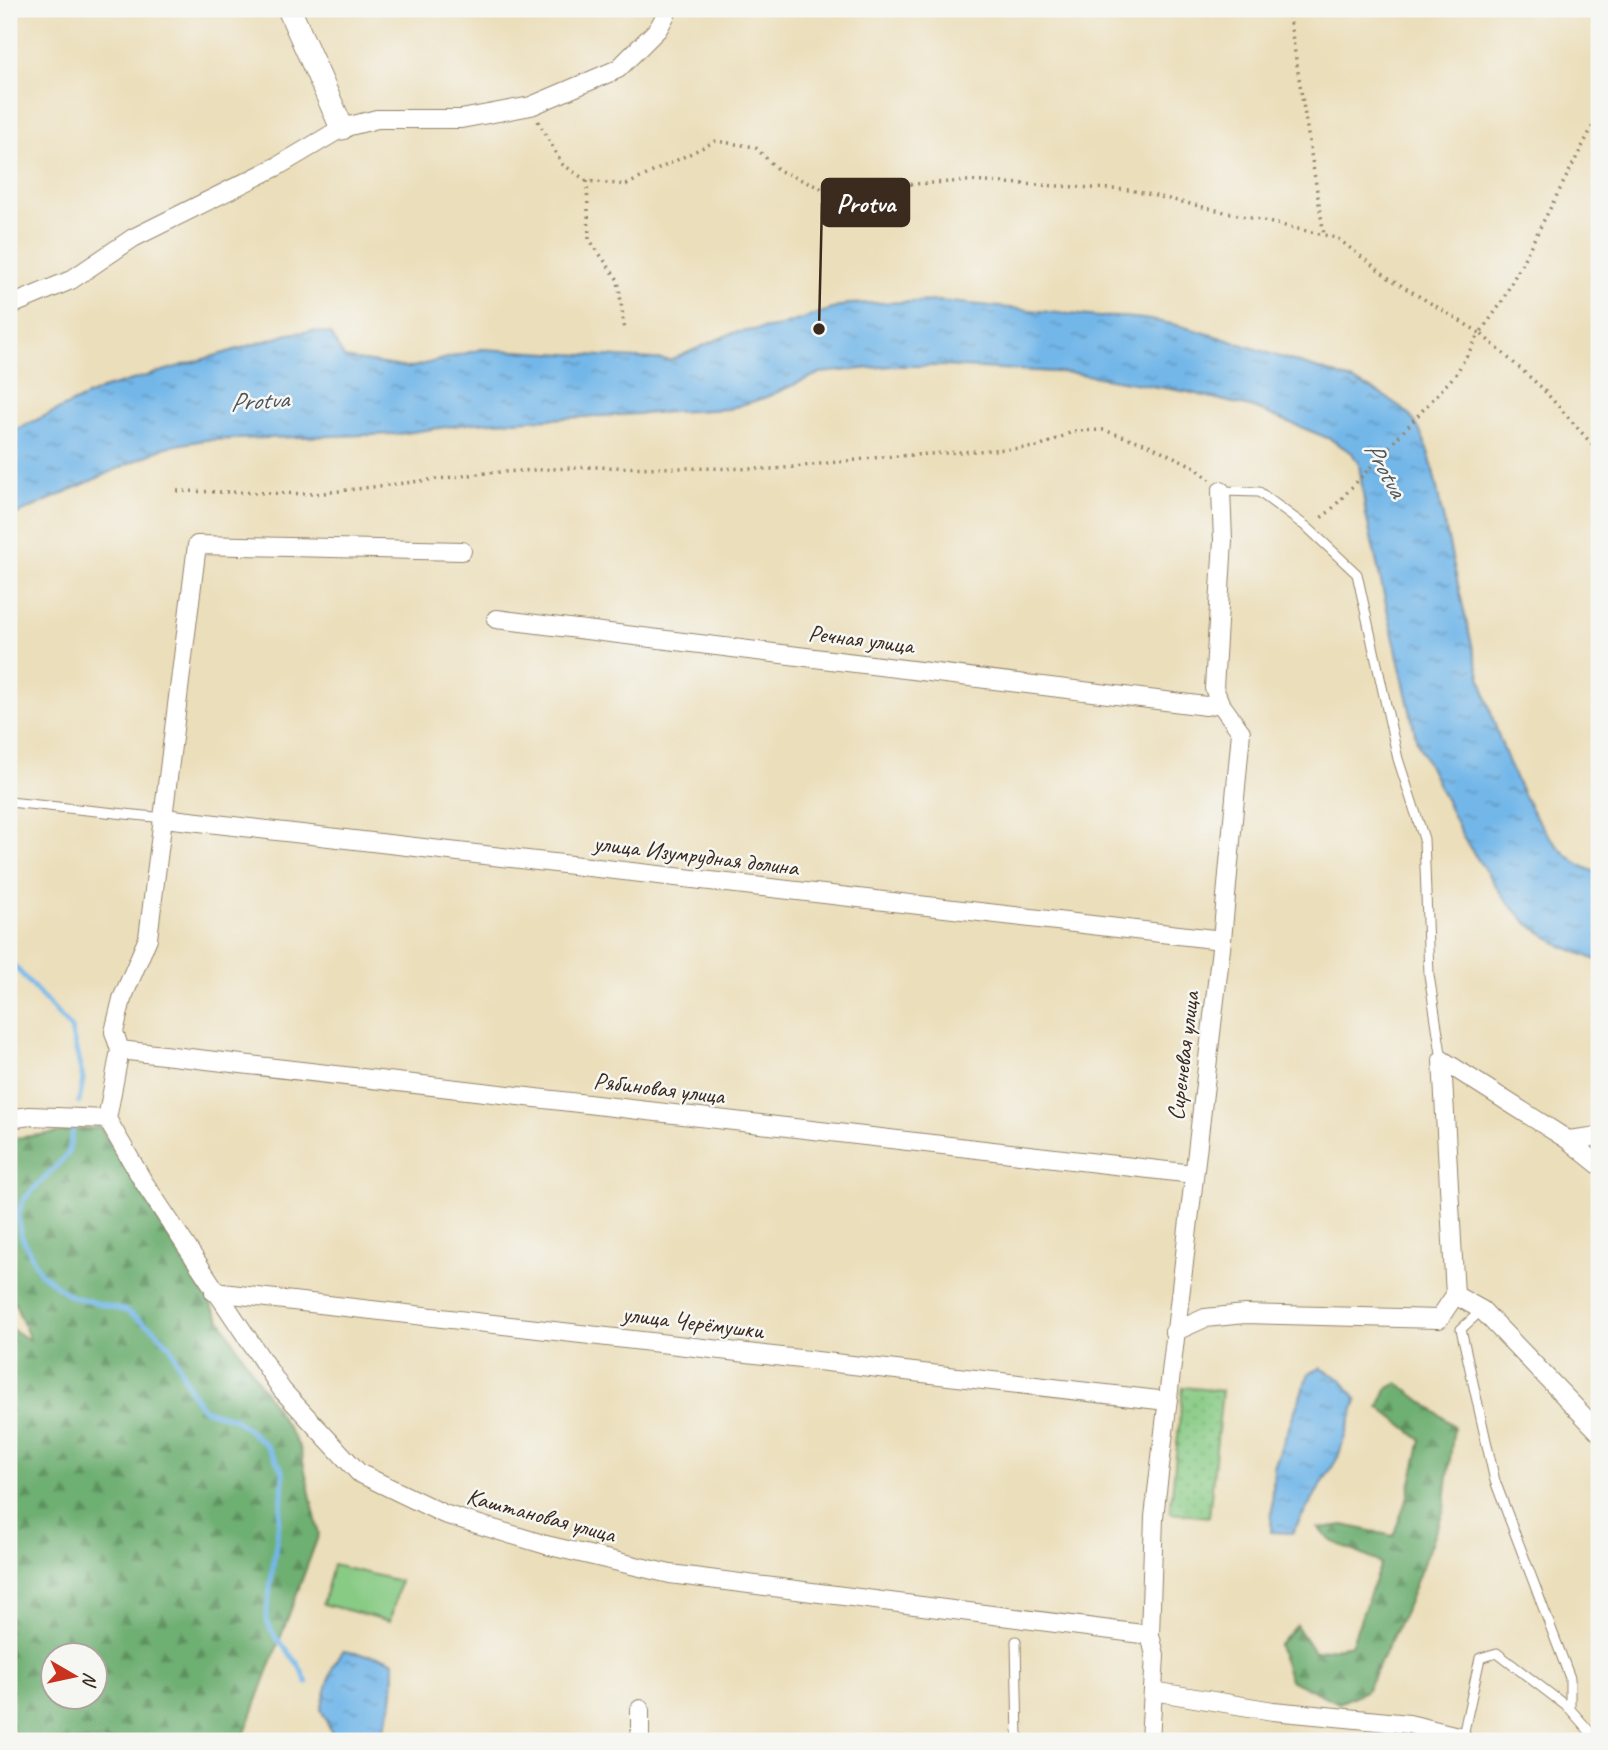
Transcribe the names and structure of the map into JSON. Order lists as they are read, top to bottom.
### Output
{
  "streets": {
    "street": [
      "Речная улица",
      "улица Изумрудная долина",
      "Сиреневая улица",
      "Рябиновая улица",
      "улица Черёмушки",
      "Каштановая улица"
    ]
  },
  "crossings": [
    ["Речная улица", "Сиреневая улица"],
    ["улица Изумрудная долина", "Сиреневая улица"],
    ["Сиреневая улица", "Рябиновая улица"],
    ["Сиреневая улица", "улица Черёмушки"],
    ["Сиреневая улица", "Каштановая улица"],
    ["улица Черёмушки", "Каштановая улица"]
  ],
  "water": ["Protva"],
  "places": ["Protva"],
  "north": "right"
}
